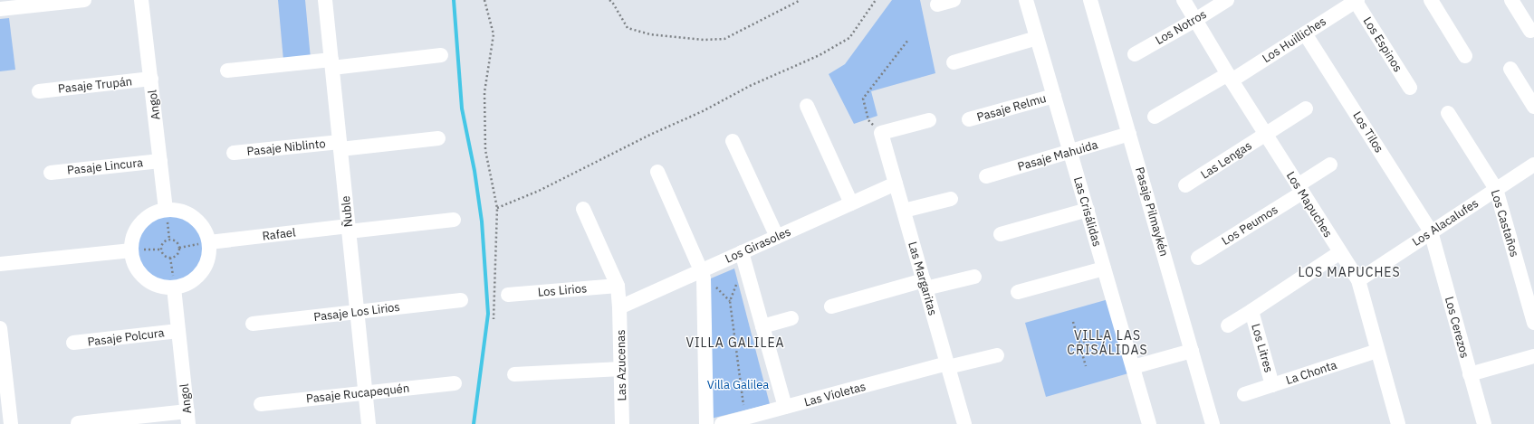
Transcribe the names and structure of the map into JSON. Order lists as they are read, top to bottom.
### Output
{
  "streets": {
    "street": [
      "Los Notros",
      "Los Huilliches",
      "Los Espinos",
      "Pasaje Trupán",
      "Angol",
      "Pasaje Relmu",
      "Los Tilos",
      "Pasaje Niblinto",
      "Pasaje Mahuida",
      "Las Lengas",
      "Pasaje Lincura",
      "Los Mapuches",
      "Ñuble",
      "Las Crisálidas",
      "Pasaje Pilmaykén",
      "Los Alacalufes",
      "Los Castaños",
      "Los Peumos",
      "Rafael",
      "Los Girasoles",
      "Las Margaritas",
      "Los Lirios",
      "Pasaje Los Lirios",
      "Los Cerezos",
      "Pasaje Polcura",
      "Los Litres",
      "Las Azucenas",
      "La Chonta",
      "Pasaje Rucapequén",
      "Las Violetas"
    ]
  },
  "crossings": [
    ["Los Notros", "Los Mapuches"],
    ["Los Huilliches", "Los Espinos"],
    ["Los Huilliches", "Los Tilos"],
    ["Los Huilliches", "Los Mapuches"],
    ["Pasaje Trupán", "Angol"],
    ["Angol", "Pasaje Lincura"],
    ["Angol", "Pasaje Polcura"],
    ["Pasaje Relmu", "Las Crisálidas"],
    ["Los Tilos", "Los Alacalufes"],
    ["Los Tilos", "Los Cerezos"],
    ["Pasaje Niblinto", "Ñuble"],
    ["Pasaje Mahuida", "Las Crisálidas"],
    ["Pasaje Mahuida", "Pasaje Pilmaykén"],
    ["Las Lengas", "Los Mapuches"],
    ["Los Mapuches", "Los Alacalufes"],
    ["Los Mapuches", "Los Peumos"],
    ["Los Mapuches", "La Chonta"],
    ["Ñuble", "Rafael"],
    ["Ñuble", "Pasaje Los Lirios"],
    ["Ñuble", "Pasaje Rucapequén"],
    ["Los Alacalufes", "Los Castaños"],
    ["Los Alacalufes", "Los Cerezos"],
    ["Los Girasoles", "Las Margaritas"],
    ["Los Girasoles", "Las Azucenas"],
    ["Las Margaritas", "Las Violetas"],
    ["Los Lirios", "Las Azucenas"],
    ["Los Litres", "La Chonta"]
  ],
  "districts": ["LOS MAPUCHES", "VILLA LAS CRISÁLIDAS", "VILLA GALILEA"],
  "parks": ["Villa Galilea"]
}
